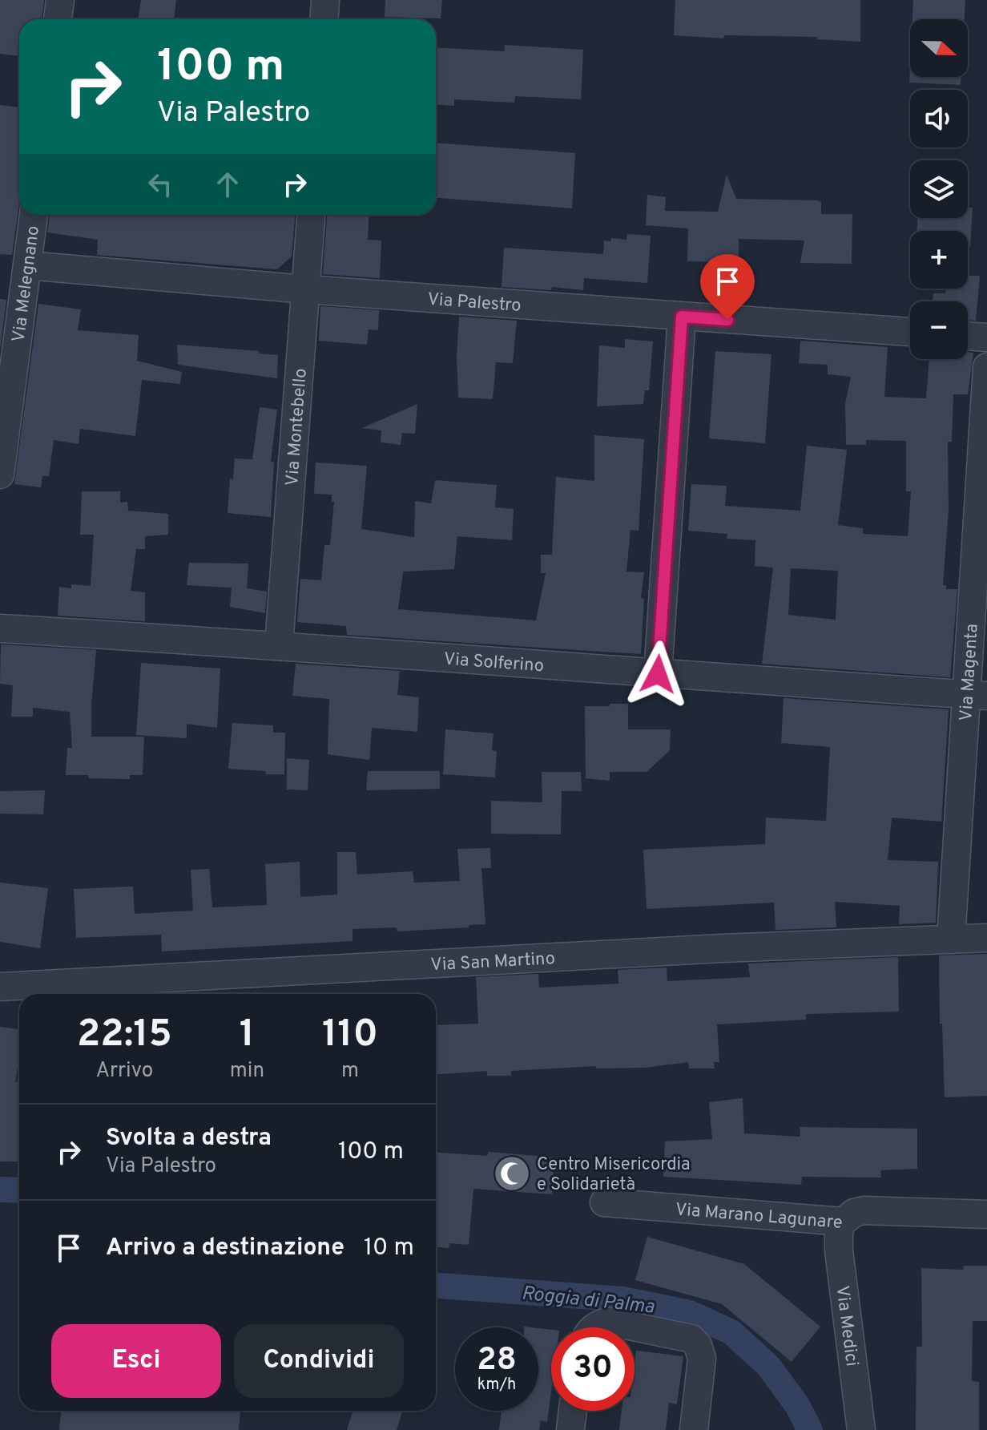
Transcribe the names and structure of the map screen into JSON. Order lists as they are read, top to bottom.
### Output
{
  "streets": {
    "street": [
      "Via Melegnano",
      "Via Palestro",
      "Via Montebello",
      "Via Solferino",
      "Via Magenta",
      "Via San Martino",
      "Via Marano Lagunare",
      "Via Medici"
    ]
  },
  "crossings": [
    ["Via Melegnano", "Via Palestro"],
    ["Via Palestro", "Via Montebello"],
    ["Via Montebello", "Via Solferino"],
    ["Via Solferino", "Via Magenta"],
    ["Via Magenta", "Via San Martino"],
    ["Via Marano Lagunare", "Via Medici"]
  ],
  "water": ["Roggia di Palma"],
  "places": {
    "mosque": ["Centro Misericordia e Solidarietà"]
  },
  "north": "right",
  "page": {
    "map_buttons": ["+", "−"],
    "turn": ["100 m", "Via Palestro"],
    "eta": [
      "22:15",
      "Arrivo",
      "1",
      "min",
      "110",
      "m"
    ],
    "list": [
      {
        "name": "Svolta a destra",
        "note": "Via Palestro",
        "value": "100 m"
      },
      {
        "name": "Arrivo a destinazione",
        "value": "10 m"
      }
    ],
    "buttons": ["Esci", "Condividi"],
    "speed": "28 km/h",
    "limit": "30"
  }
}
